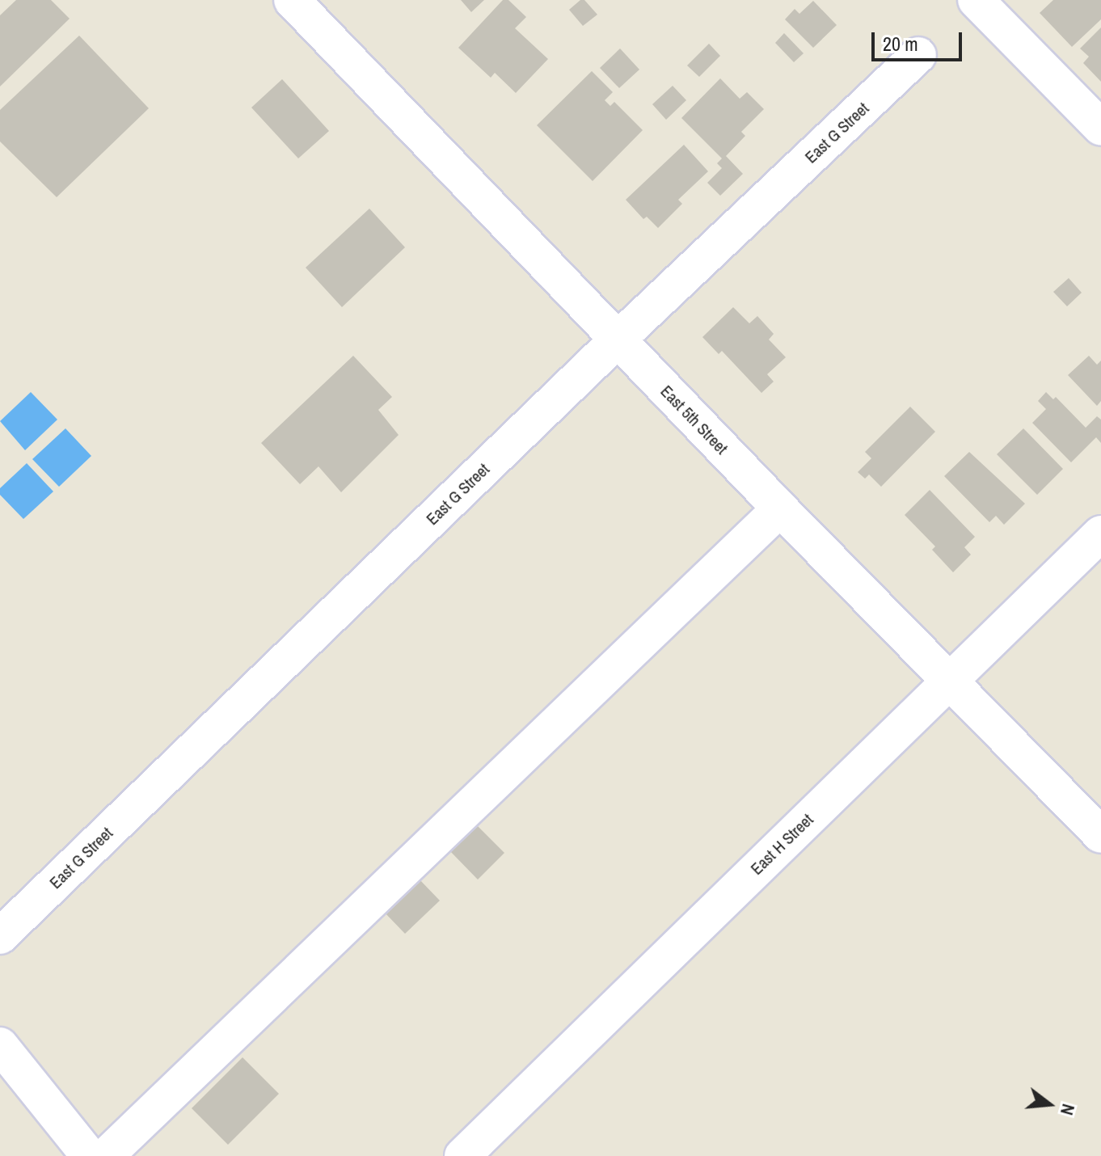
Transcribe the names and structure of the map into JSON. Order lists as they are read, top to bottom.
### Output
{
  "streets": {
    "street": ["East G Street", "East 5th Street", "East H Street"]
  },
  "crossings": [
    ["East G Street", "East 5th Street"],
    ["East 5th Street", "East H Street"]
  ],
  "scale_bar": "20 m",
  "north": "right"
}
